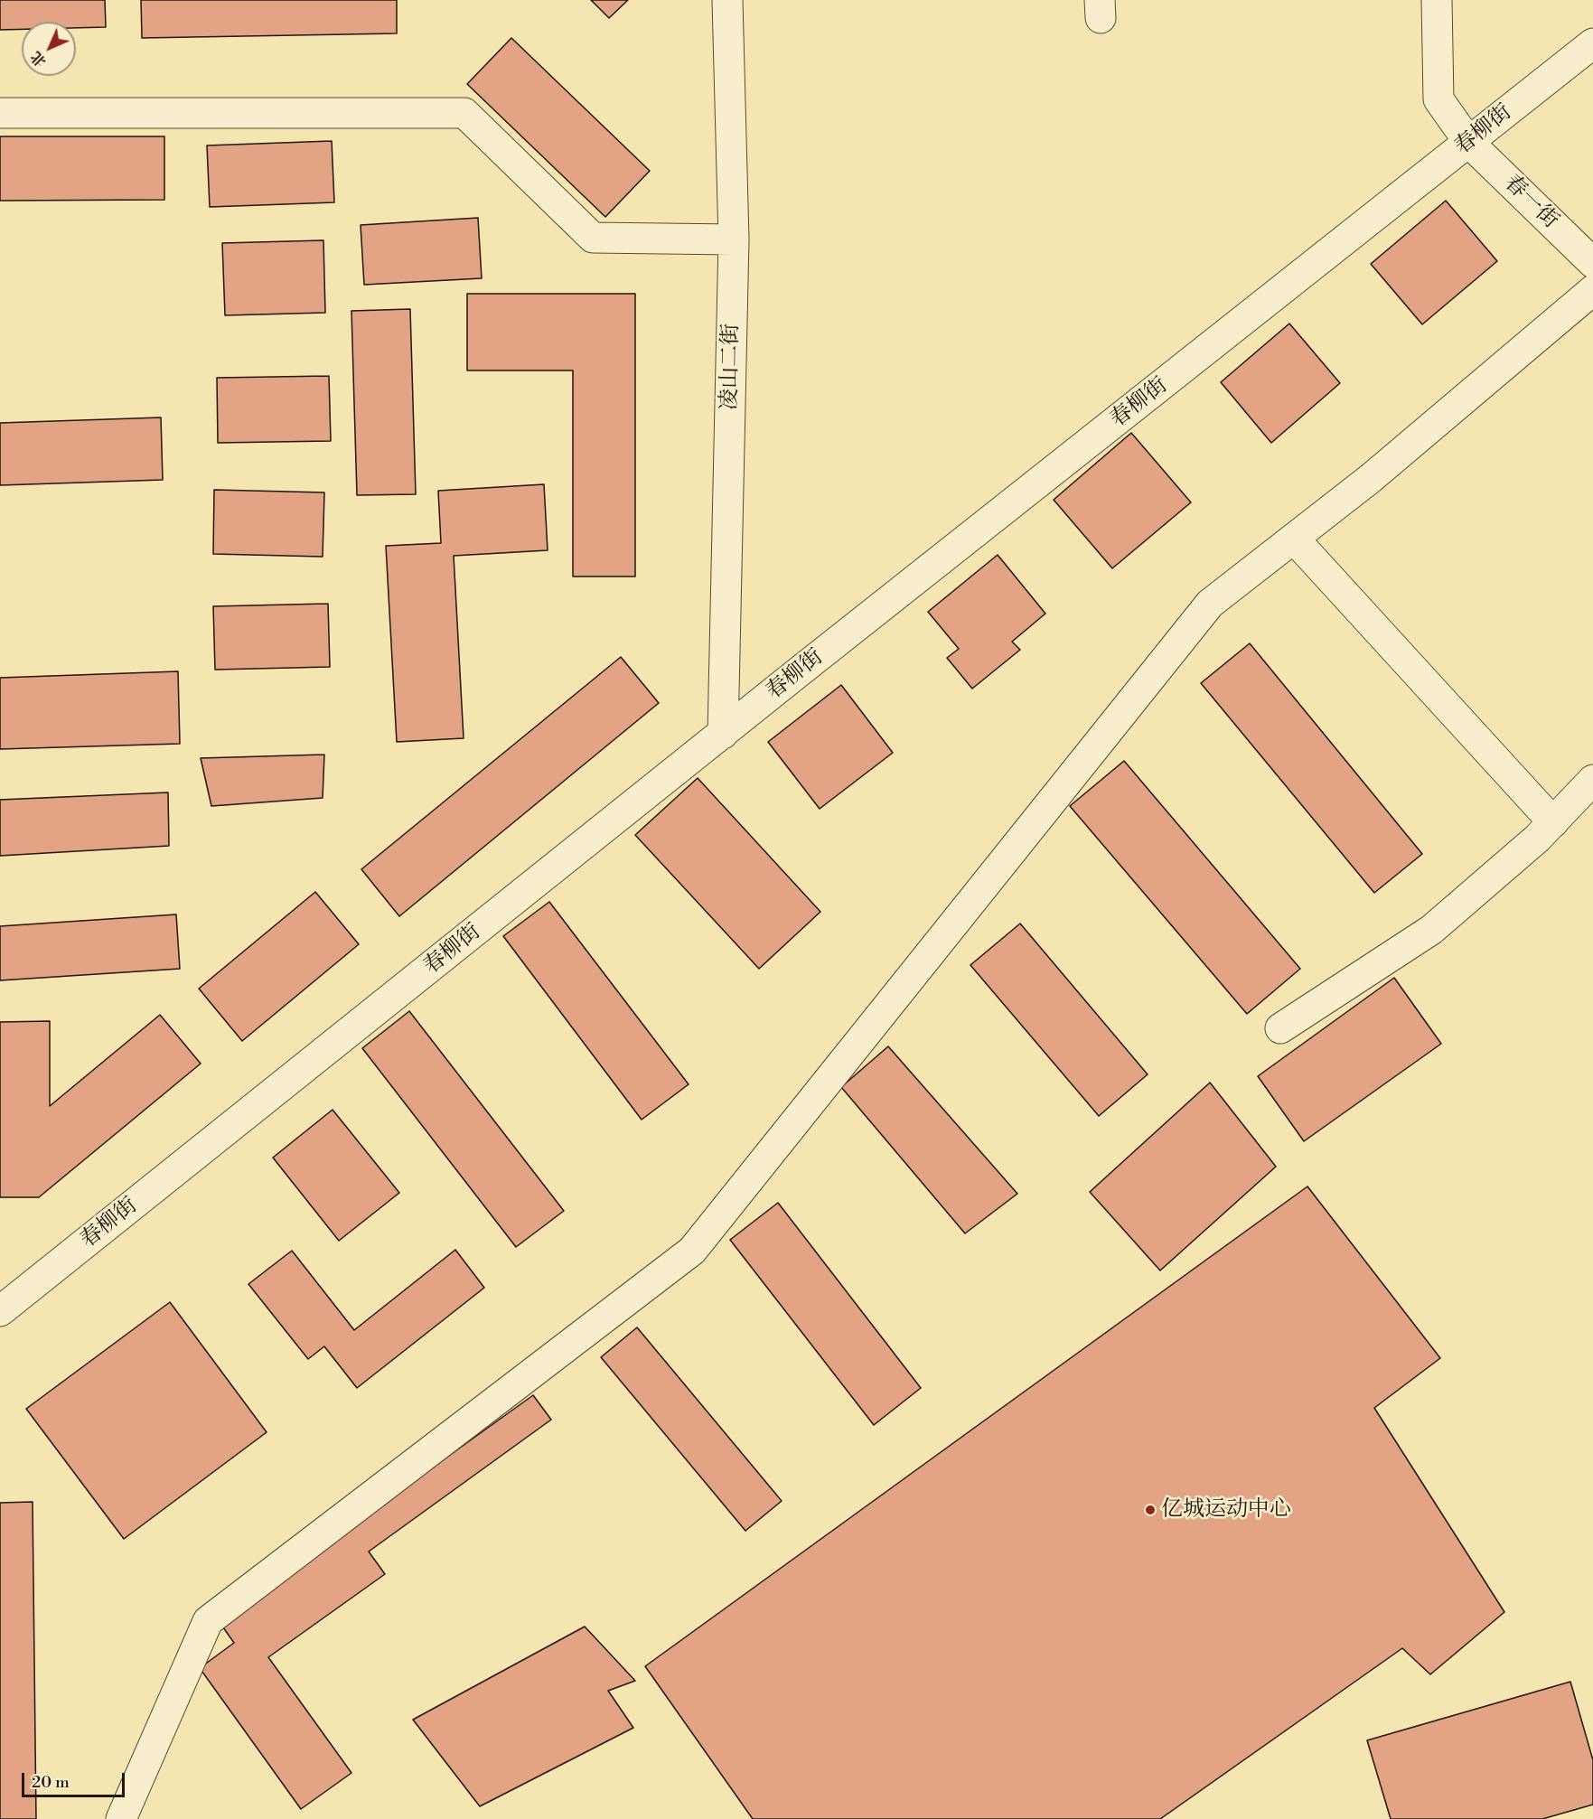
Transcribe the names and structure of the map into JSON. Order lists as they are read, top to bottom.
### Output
{
  "streets": {
    "street": ["春柳街", "春一街", "凌山二街"]
  },
  "crossings": [
    ["春柳街", "春一街"],
    ["春柳街", "凌山二街"]
  ],
  "places": ["亿城运动中心"],
  "scale_bar": "20 m",
  "north": "bottom left"
}
